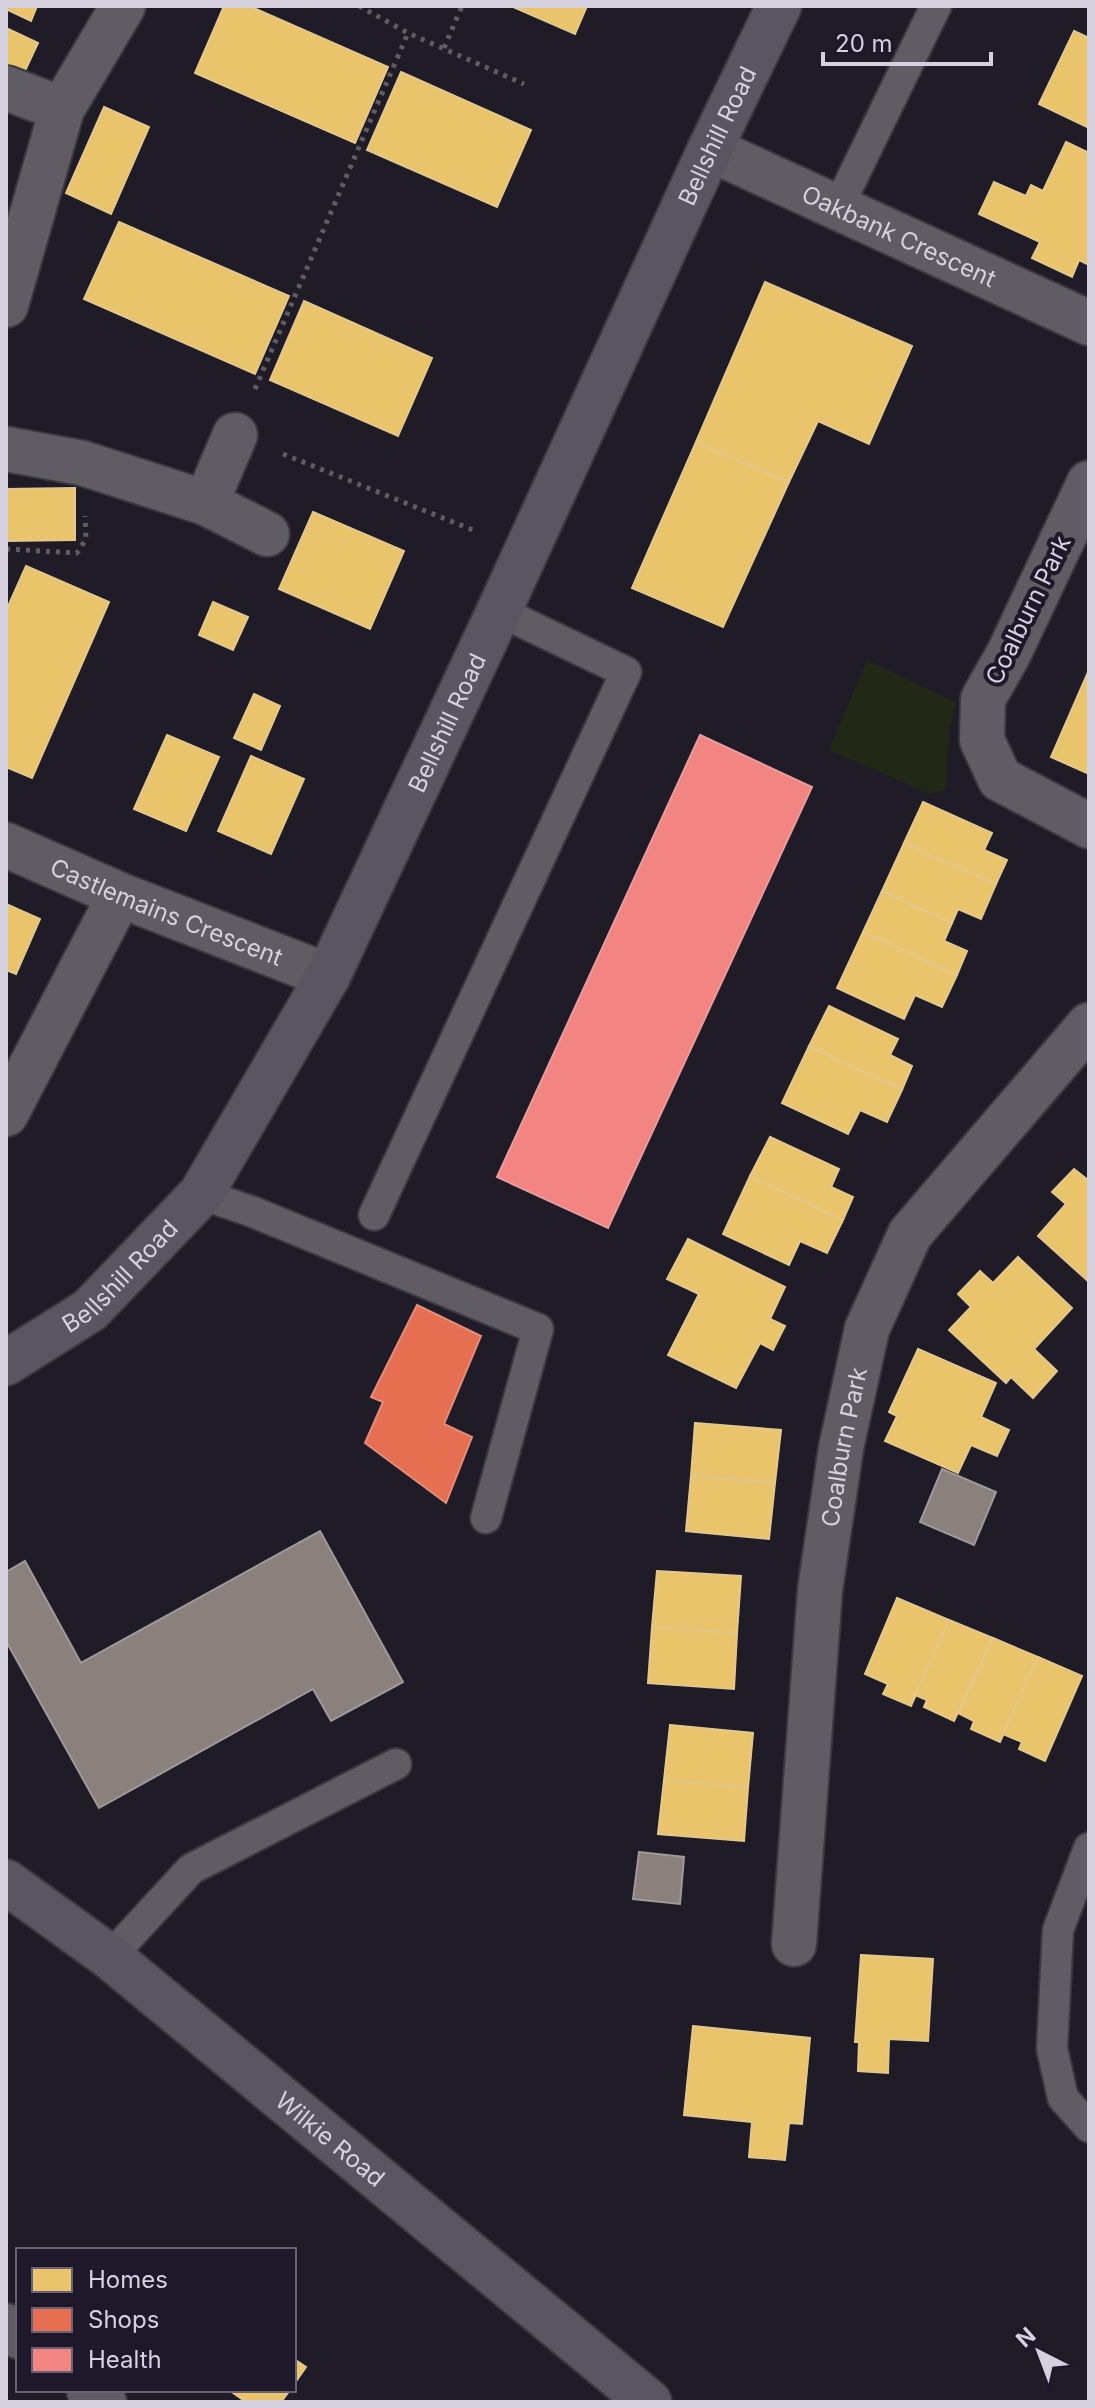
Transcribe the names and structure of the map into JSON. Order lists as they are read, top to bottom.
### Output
{
  "streets": {
    "main road": ["Bellshill Road", "Wilkie Road"],
    "street": ["Oakbank Crescent", "Coalburn Park", "Castlemains Crescent"]
  },
  "crossings": [
    ["Bellshill Road", "Oakbank Crescent"],
    ["Bellshill Road", "Castlemains Crescent"]
  ],
  "legend": ["Homes", "Shops", "Health"],
  "scale_bar": "20 m",
  "north": "top left"
}
